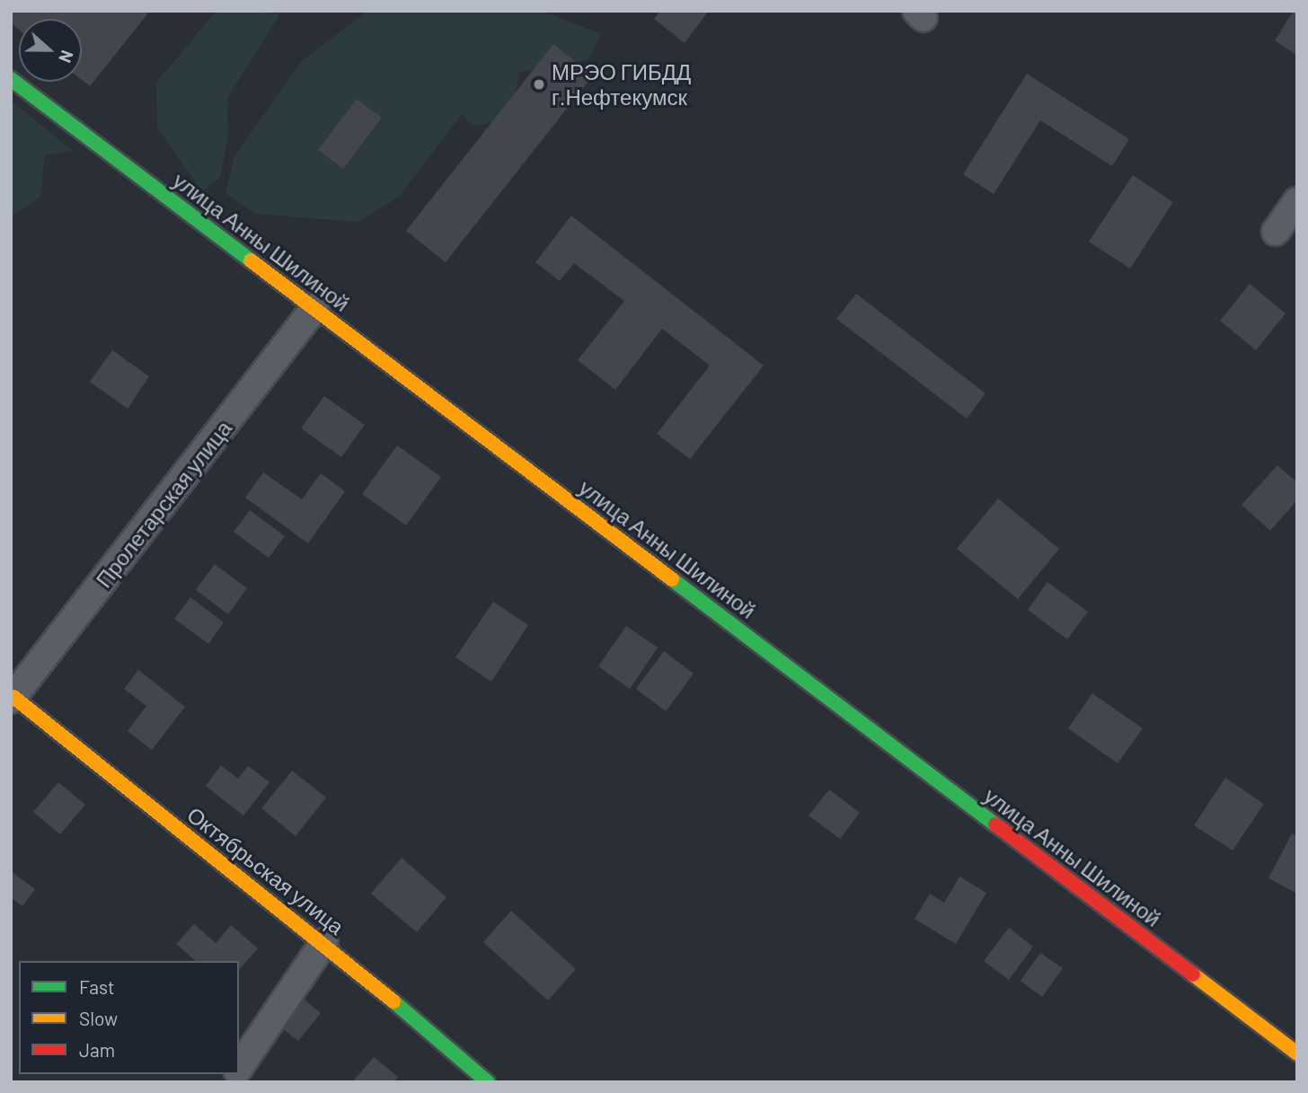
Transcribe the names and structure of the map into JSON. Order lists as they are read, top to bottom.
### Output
{
  "streets": {
    "street": ["улица Анны Шилиной", "Пролетарская улица", "Октябрьская улица"]
  },
  "crossings": [
    ["улица Анны Шилиной", "Пролетарская улица"],
    ["Пролетарская улица", "Октябрьская улица"]
  ],
  "places": ["МРЭО ГИБДД г.Нефтекумск"],
  "legend": ["Fast", "Slow", "Jam"],
  "north": "right"
}
